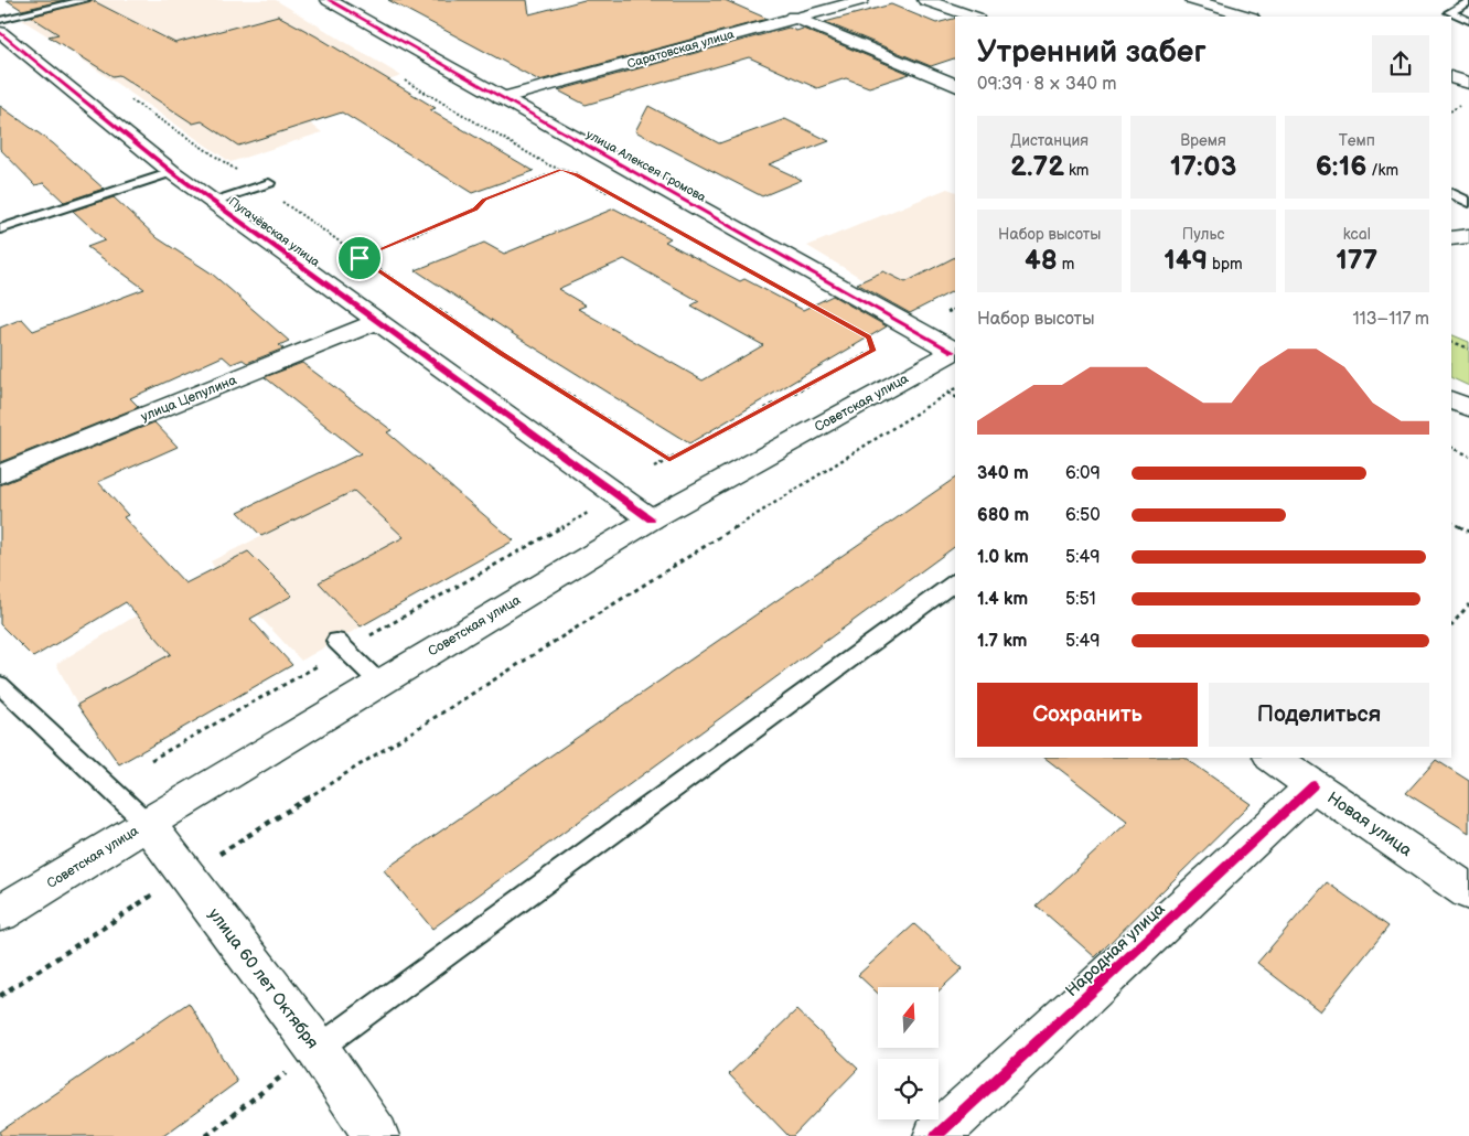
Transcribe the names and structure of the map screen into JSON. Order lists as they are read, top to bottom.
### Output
{
  "streets": {
    "street": [
      "Саратовская улица",
      "улица Алексея Громова",
      "Пугачёвская улица",
      "улица Цепулина",
      "Советская улица",
      "Новая улица",
      "Народная улица",
      "улица 60 лет Октября"
    ]
  },
  "crossings": [
    ["Саратовская улица", "улица Алексея Громова"],
    ["улица Алексея Громова", "Советская улица"],
    ["Пугачёвская улица", "улица Цепулина"],
    ["Пугачёвская улица", "Советская улица"],
    ["Советская улица", "улица 60 лет Октября"],
    ["Новая улица", "Народная улица"]
  ],
  "north": "top",
  "page": {
    "heading": ["Утренний забег", "09:39 · 8 × 340 m"],
    "stats": [
      ["Дистанция", "2.72 km"],
      ["Время", "17:03"],
      ["Темп", "6:16 /km"],
      ["Набор высоты", "48 m"],
      ["Пульс", "149 bpm"],
      ["kcal", "177"]
    ],
    "chart": ["Набор высоты", "113–117 m"],
    "list": [
      {
        "name": "340 m",
        "note": "6:09"
      },
      {
        "name": "680 m",
        "note": "6:50"
      },
      {
        "name": "1.0 km",
        "note": "5:49"
      },
      {
        "name": "1.4 km",
        "note": "5:51"
      },
      {
        "name": "1.7 km",
        "note": "5:49"
      }
    ],
    "buttons": ["Сохранить", "Поделиться"]
  }
}
